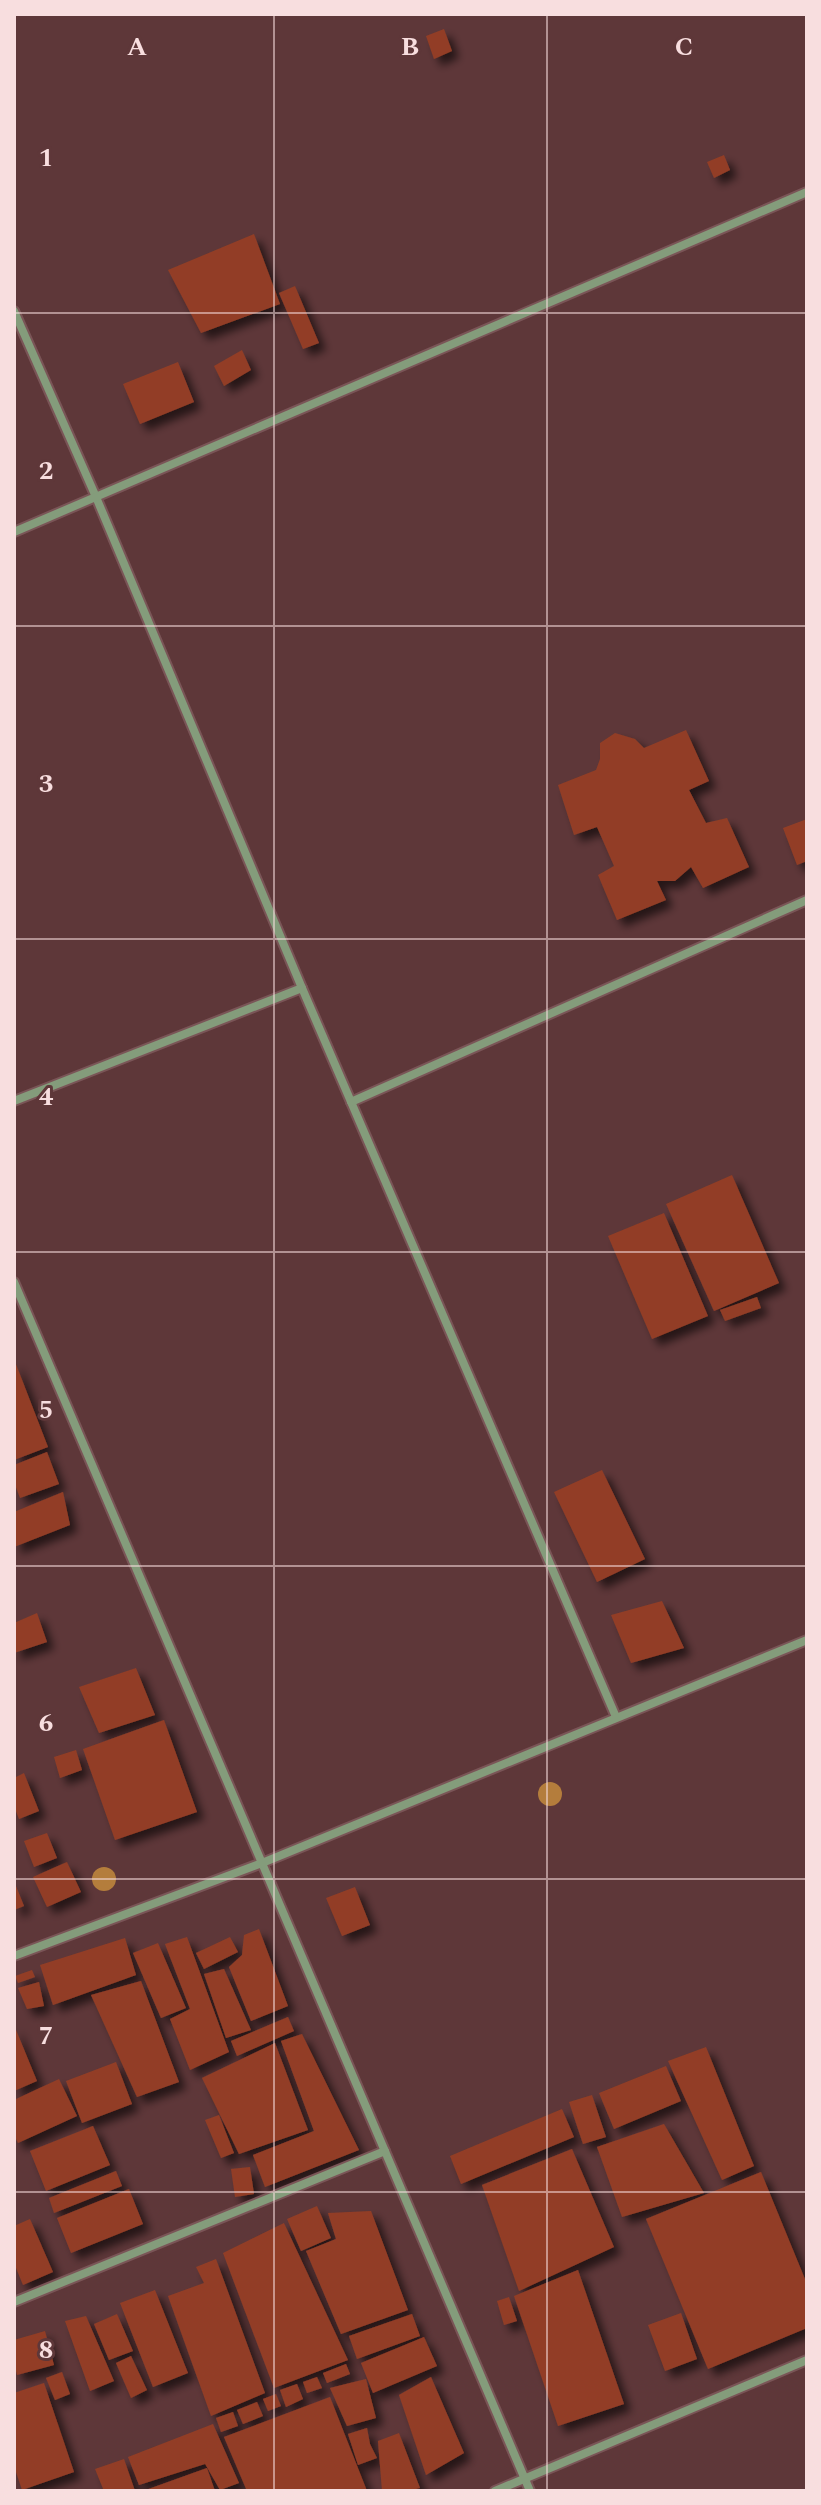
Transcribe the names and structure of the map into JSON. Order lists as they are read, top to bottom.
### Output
{
  "grid": {
    "columns": ["A", "B", "C"],
    "rows": [
      "1",
      "2",
      "3",
      "4",
      "5",
      "6",
      "7",
      "8"
    ]
  }
}
